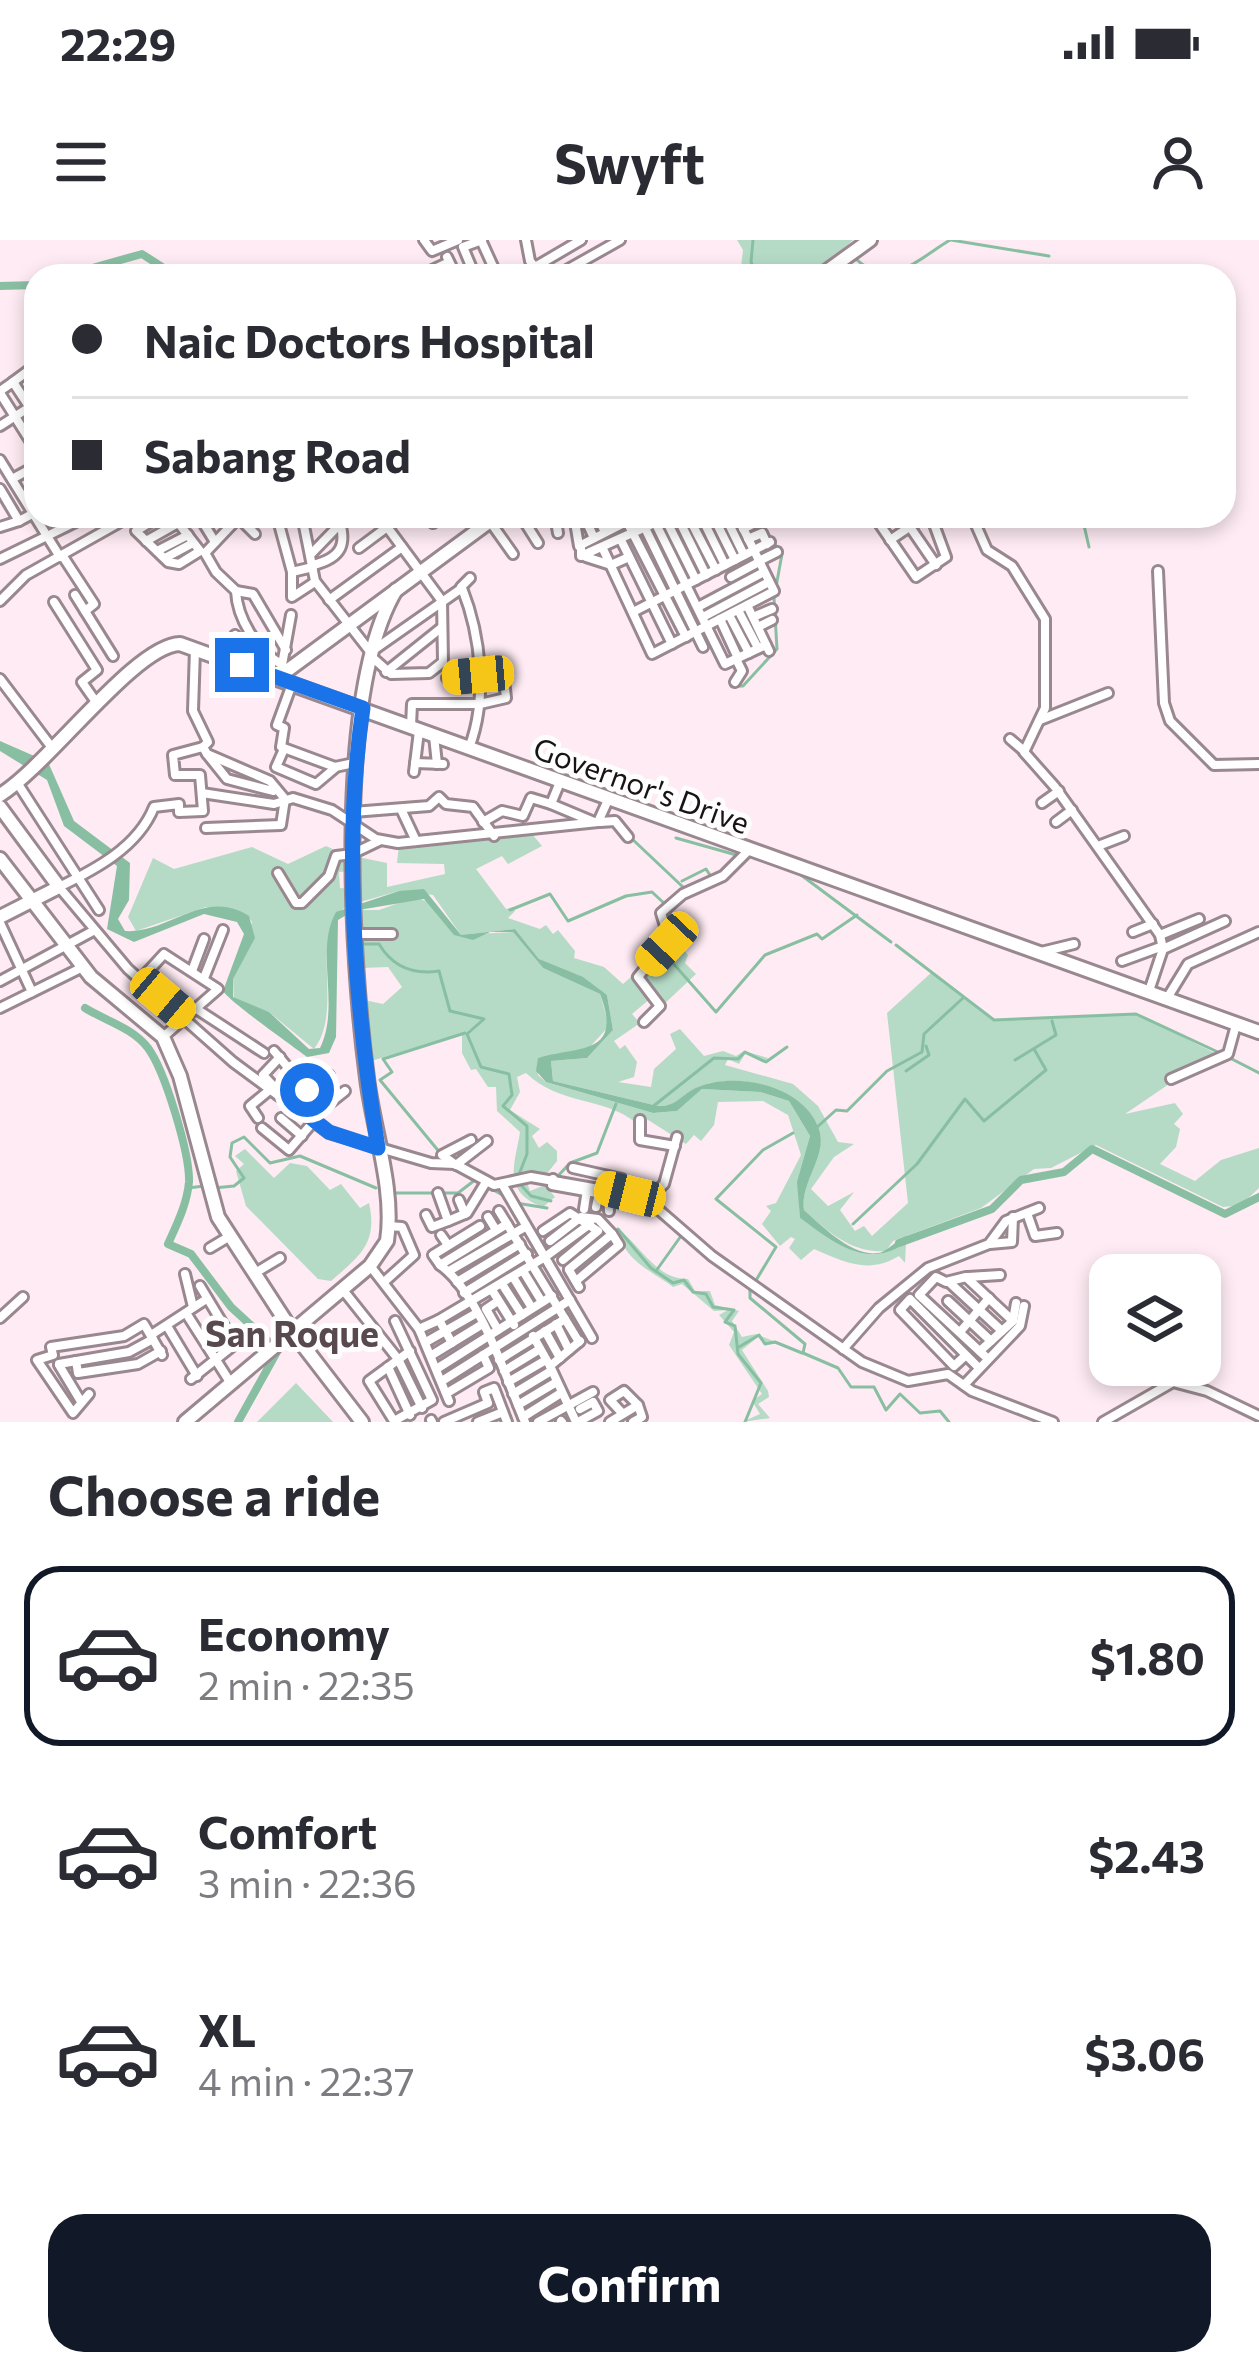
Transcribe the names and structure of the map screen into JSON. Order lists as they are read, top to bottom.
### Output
{
  "streets": {
    "main road": ["Governor's Drive"]
  },
  "districts": ["San Roque"],
  "page": {
    "status": "22:29",
    "header": "Swyft",
    "banner": ["Naic Doctors Hospital", "Sabang Road"],
    "heading": "Choose a ride",
    "list": [
      {
        "name": "Economy",
        "note": "2 min · 22:35",
        "value": "$1.80"
      },
      {
        "name": "Comfort",
        "note": "3 min · 22:36",
        "value": "$2.43"
      },
      {
        "name": "XL",
        "note": "4 min · 22:37",
        "value": "$3.06"
      }
    ],
    "buttons": "Confirm"
  }
}
